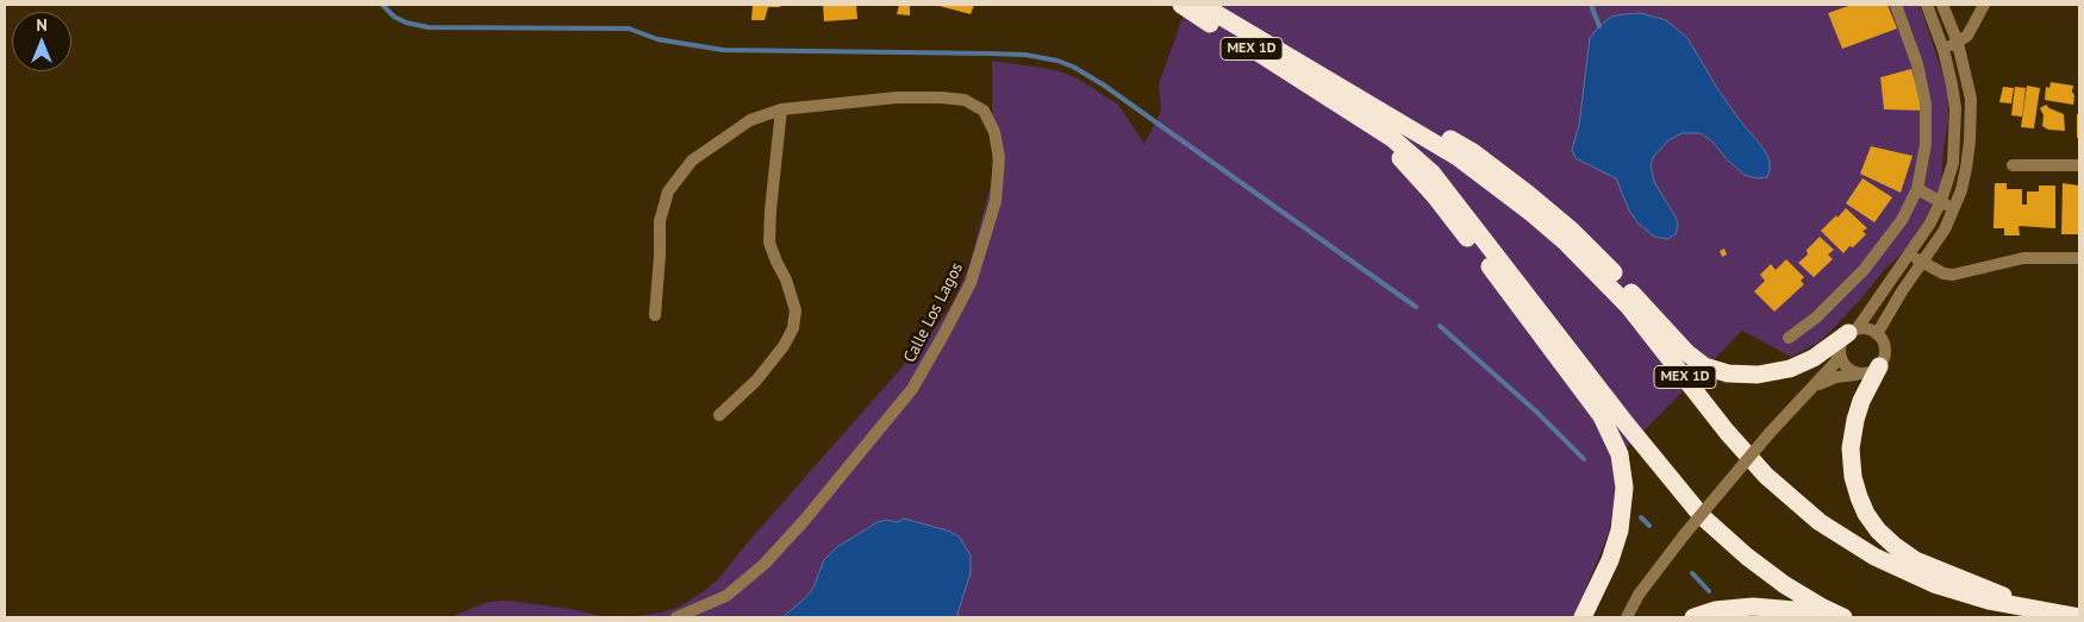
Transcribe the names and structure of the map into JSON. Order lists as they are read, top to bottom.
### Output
{
  "streets": {
    "highway": ["MEX 1D"],
    "street": ["Calle Los Lagos"]
  },
  "north": "top"
}
